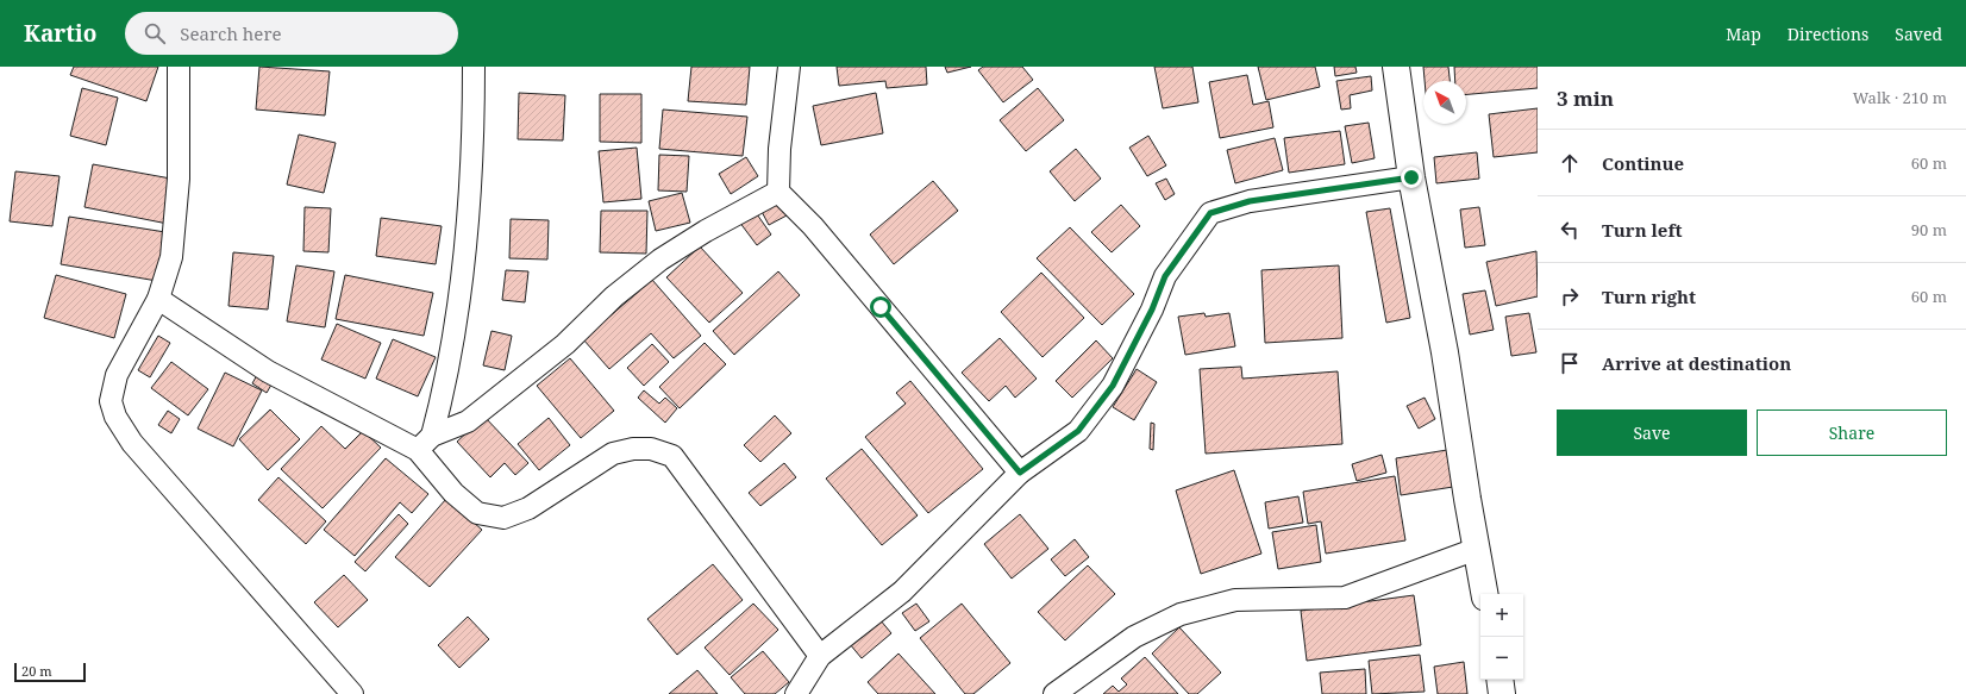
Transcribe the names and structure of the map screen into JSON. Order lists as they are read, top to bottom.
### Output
{
  "scale_bar": "20 m",
  "north": "top left",
  "page": {
    "header": "Kartio",
    "search": "Search here",
    "nav": ["Map", "Directions", "Saved"],
    "heading": ["3 min", "Walk · 210 m"],
    "list": [
      ["Continue", "60 m"],
      ["Turn left", "90 m"],
      ["Turn right", "60 m"],
      "Arrive at destination"
    ],
    "buttons": ["Save", "Share"],
    "map_buttons": ["+", "−"],
    "scale": "20 m"
  }
}
